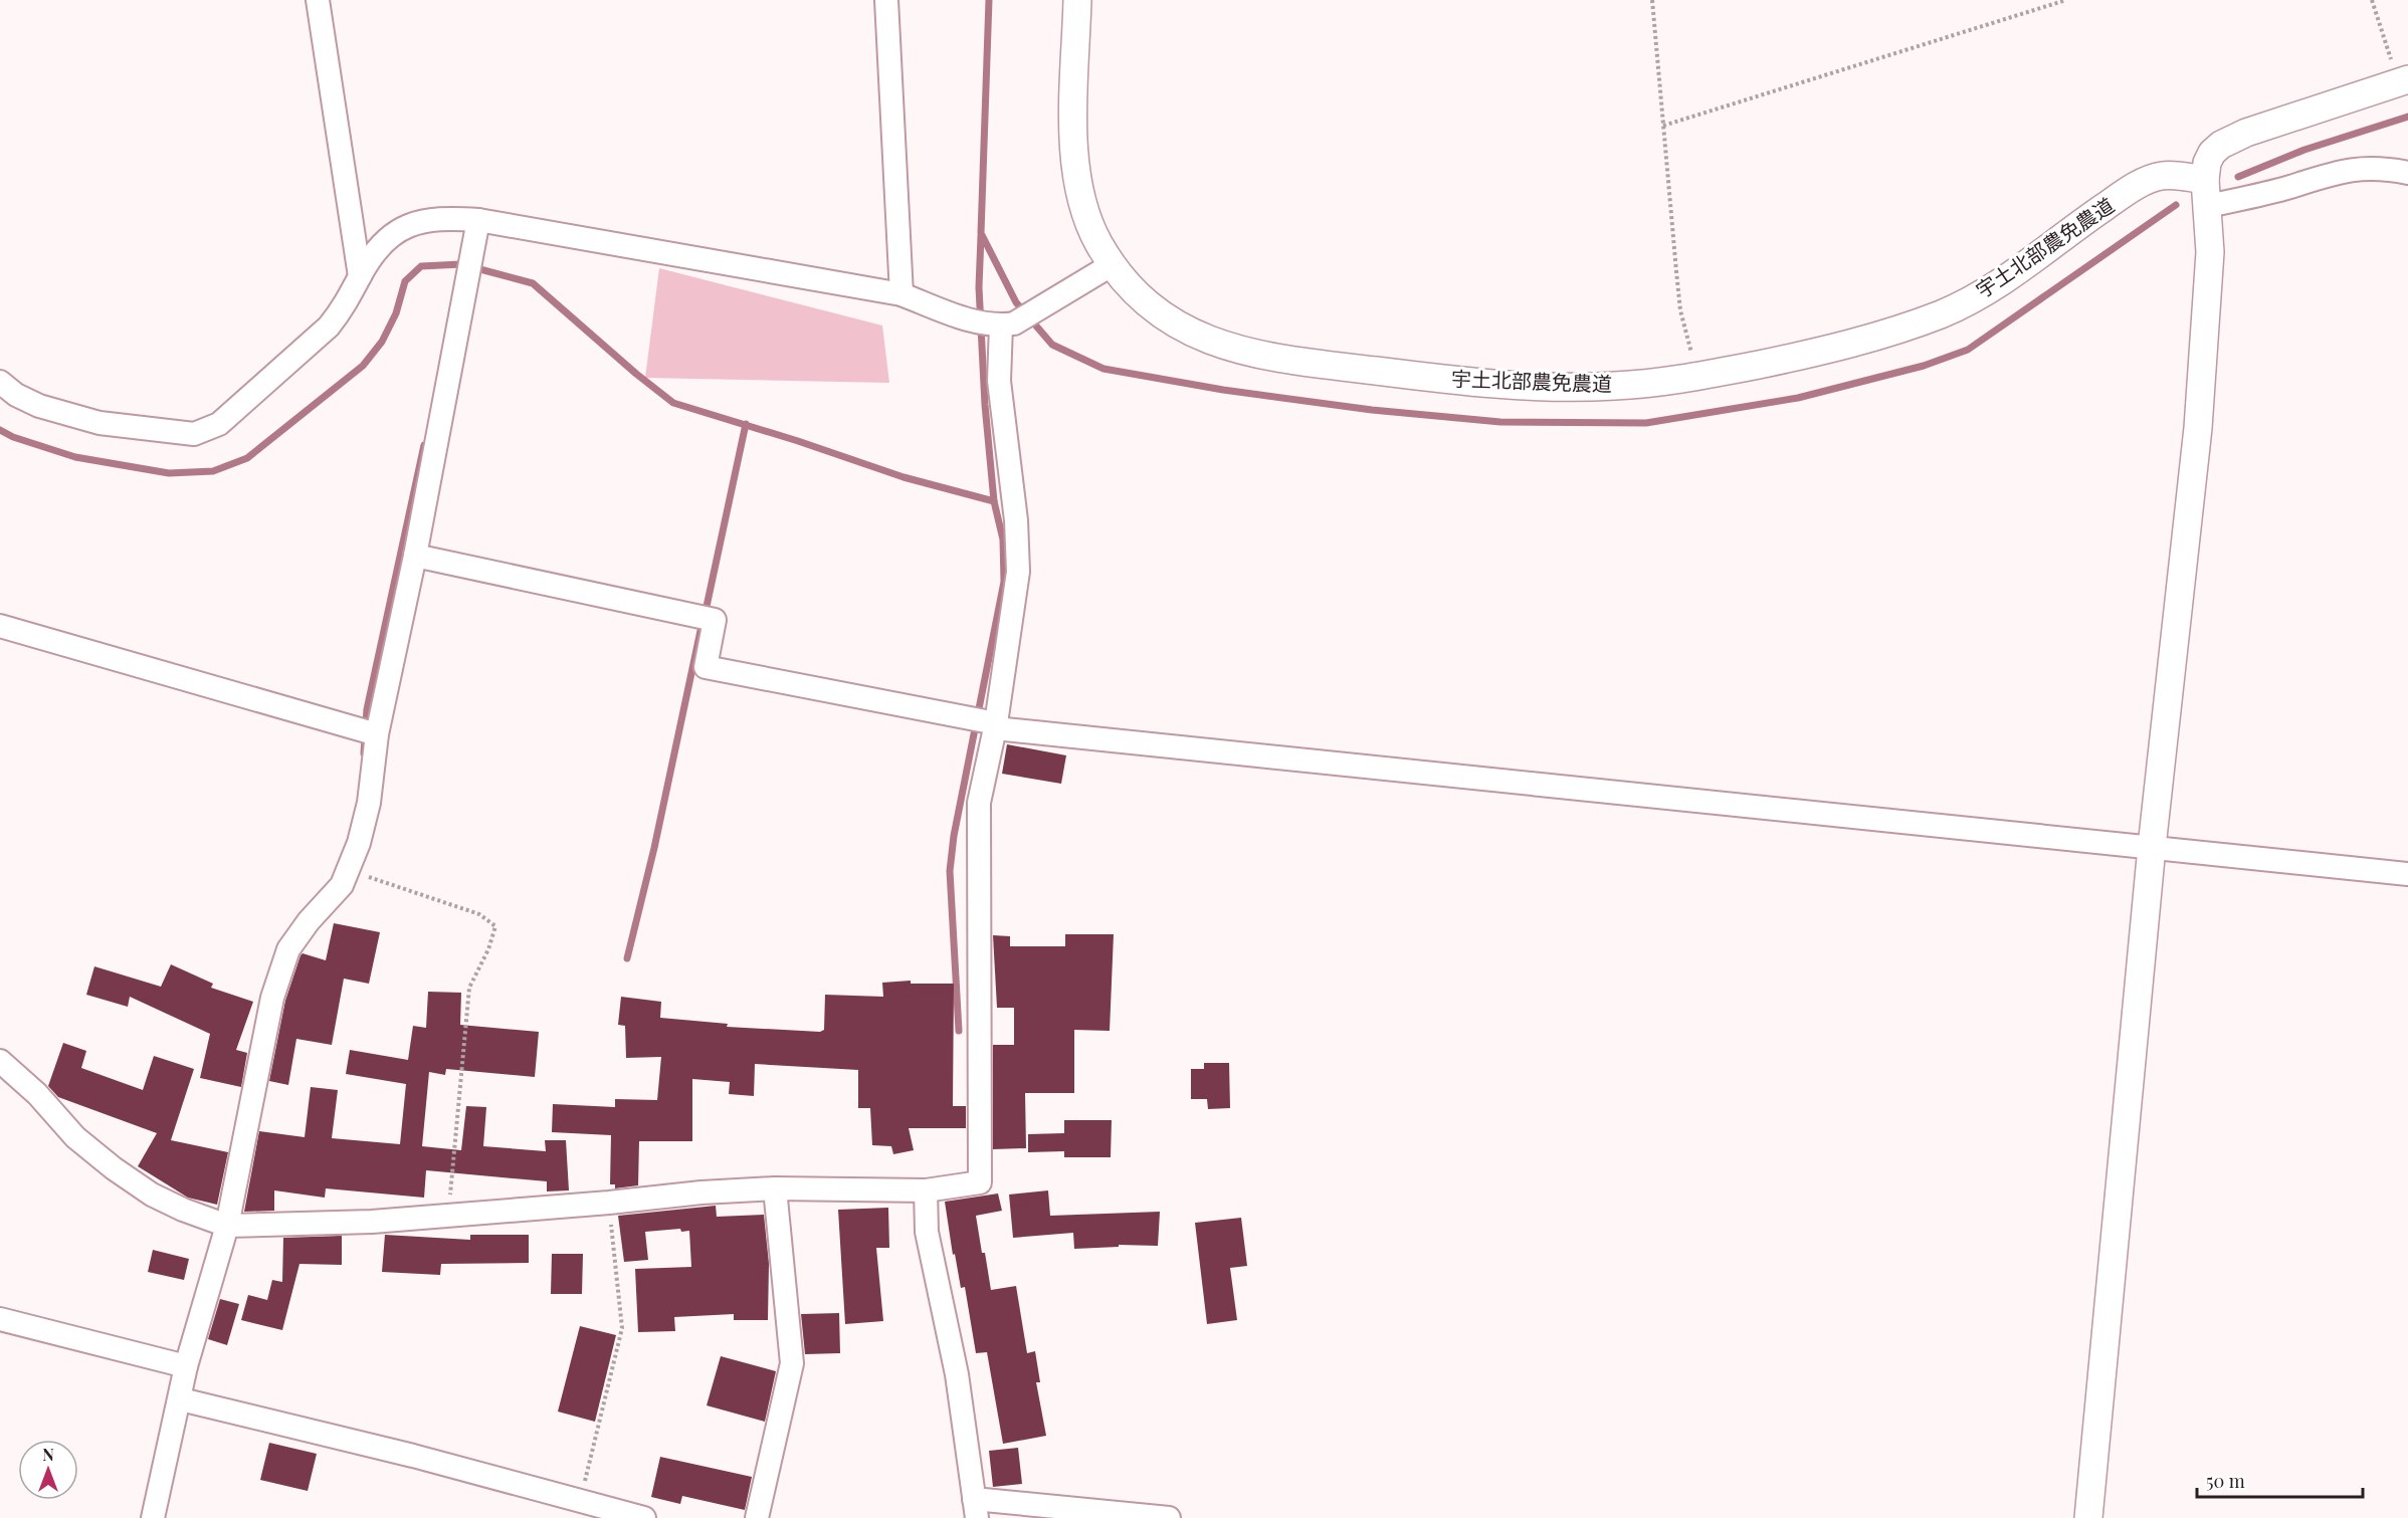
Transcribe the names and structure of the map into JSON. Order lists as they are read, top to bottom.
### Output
{
  "streets": {
    "street": ["宇土北部農免農道"]
  },
  "scale_bar": "50 m",
  "north": "top"
}
